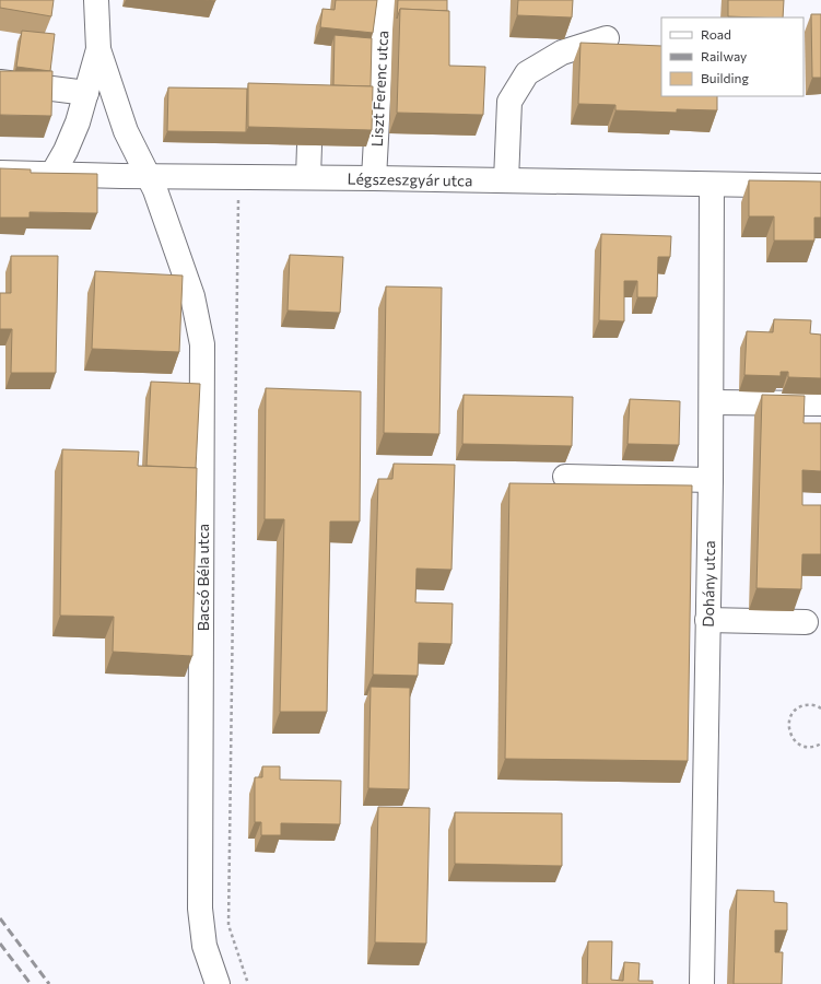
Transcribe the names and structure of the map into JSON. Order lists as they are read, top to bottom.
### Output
{
  "streets": {
    "street": [
      "Liszt Ferenc utca",
      "Légszeszgyár utca",
      "Bacsó Béla utca",
      "Dohány utca"
    ]
  },
  "crossings": [
    ["Liszt Ferenc utca", "Légszeszgyár utca"],
    ["Légszeszgyár utca", "Bacsó Béla utca"],
    ["Légszeszgyár utca", "Dohány utca"]
  ],
  "legend": ["Road", "Railway", "Building"]
}
